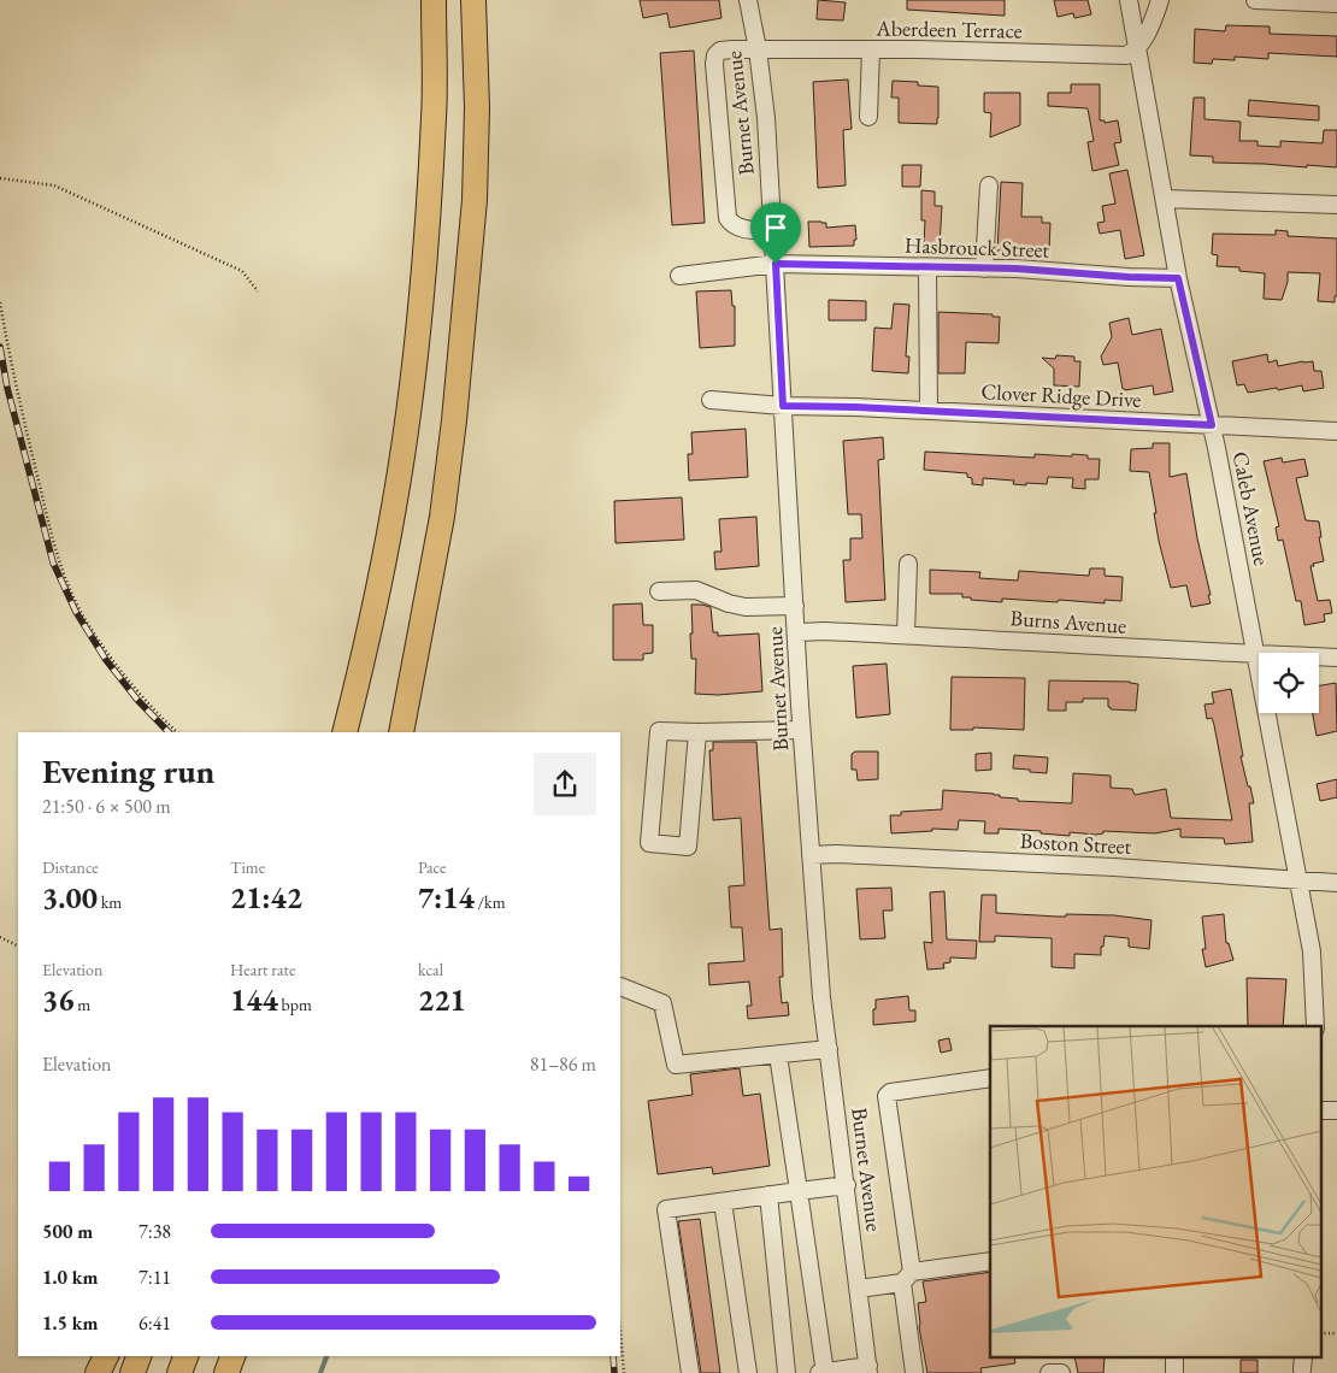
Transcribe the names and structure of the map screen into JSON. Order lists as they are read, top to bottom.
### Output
{
  "streets": {
    "street": [
      "Aberdeen Terrace",
      "Burnet Avenue",
      "Hasbrouck Street",
      "Clover Ridge Drive",
      "Caleb Avenue",
      "Burns Avenue",
      "Boston Street"
    ]
  },
  "crossings": [
    ["Aberdeen Terrace", "Burnet Avenue"],
    ["Aberdeen Terrace", "Caleb Avenue"],
    ["Burnet Avenue", "Hasbrouck Street"],
    ["Burnet Avenue", "Clover Ridge Drive"],
    ["Burnet Avenue", "Burns Avenue"],
    ["Burnet Avenue", "Boston Street"],
    ["Hasbrouck Street", "Caleb Avenue"],
    ["Clover Ridge Drive", "Caleb Avenue"],
    ["Caleb Avenue", "Burns Avenue"],
    ["Caleb Avenue", "Boston Street"]
  ],
  "page": {
    "heading": ["Evening run", "21:50 · 6 × 500 m"],
    "stats": [
      ["Distance", "3.00 km"],
      ["Time", "21:42"],
      ["Pace", "7:14 /km"],
      ["Elevation", "36 m"],
      ["Heart rate", "144 bpm"],
      ["kcal", "221"]
    ],
    "chart": ["Elevation", "81–86 m"],
    "list": [
      {
        "name": "500 m",
        "note": "7:38"
      },
      {
        "name": "1.0 km",
        "note": "7:11"
      },
      {
        "name": "1.5 km",
        "note": "6:41"
      }
    ]
  }
}
